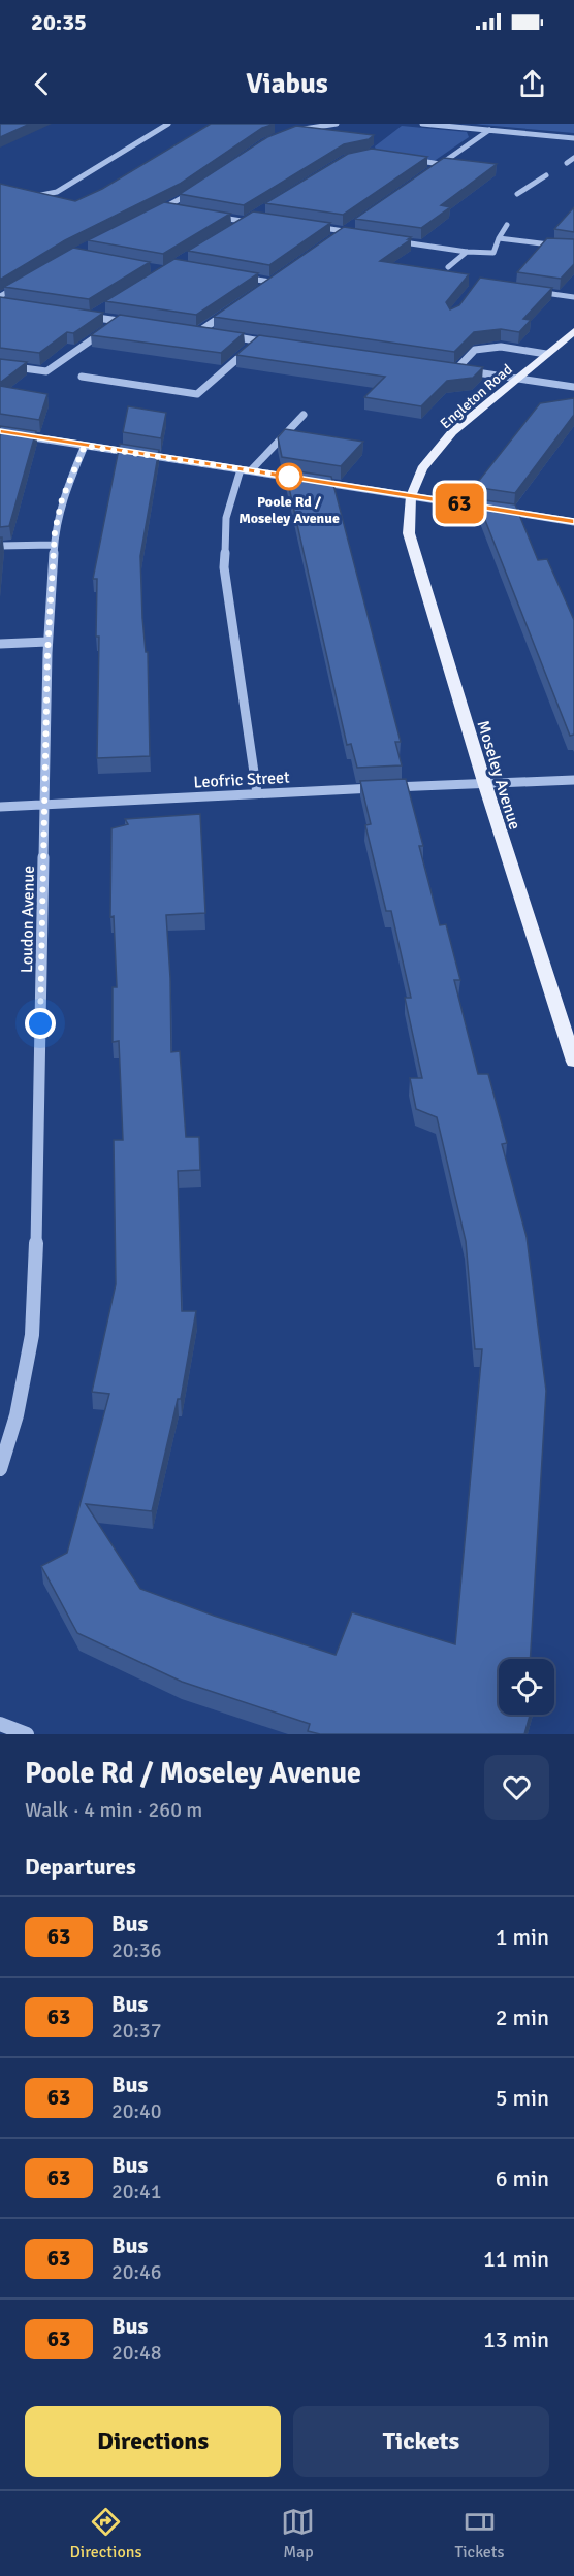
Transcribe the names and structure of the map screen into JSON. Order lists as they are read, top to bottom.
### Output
{
  "streets": {
    "main road": ["Engleton Road", "Moseley Avenue"],
    "street": ["Leofric Street", "Loudon Avenue"]
  },
  "crossings": [
    ["Engleton Road", "Moseley Avenue"],
    ["Moseley Avenue", "Leofric Street"],
    ["Leofric Street", "Loudon Avenue"]
  ],
  "places": ["Poole Rd / Moseley Avenue"],
  "lines": ["bus line 63"],
  "page": {
    "status": "20:35",
    "header": "Viabus",
    "on_map": "63",
    "heading": [
      ["Poole Rd / Moseley Avenue", "Walk · 4 min · 260 m"],
      "Departures"
    ],
    "list": [
      {
        "mark": "63",
        "name": "Bus",
        "note": "20:36",
        "value": "1 min"
      },
      {
        "mark": "63",
        "name": "Bus",
        "note": "20:37",
        "value": "2 min"
      },
      {
        "mark": "63",
        "name": "Bus",
        "note": "20:40",
        "value": "5 min"
      },
      {
        "mark": "63",
        "name": "Bus",
        "note": "20:41",
        "value": "6 min"
      },
      {
        "mark": "63",
        "name": "Bus",
        "note": "20:46",
        "value": "11 min"
      },
      {
        "mark": "63",
        "name": "Bus",
        "note": "20:48",
        "value": "13 min"
      }
    ],
    "buttons": ["Directions", "Tickets"],
    "tabs": ["Directions", "Map", "Tickets"]
  }
}
